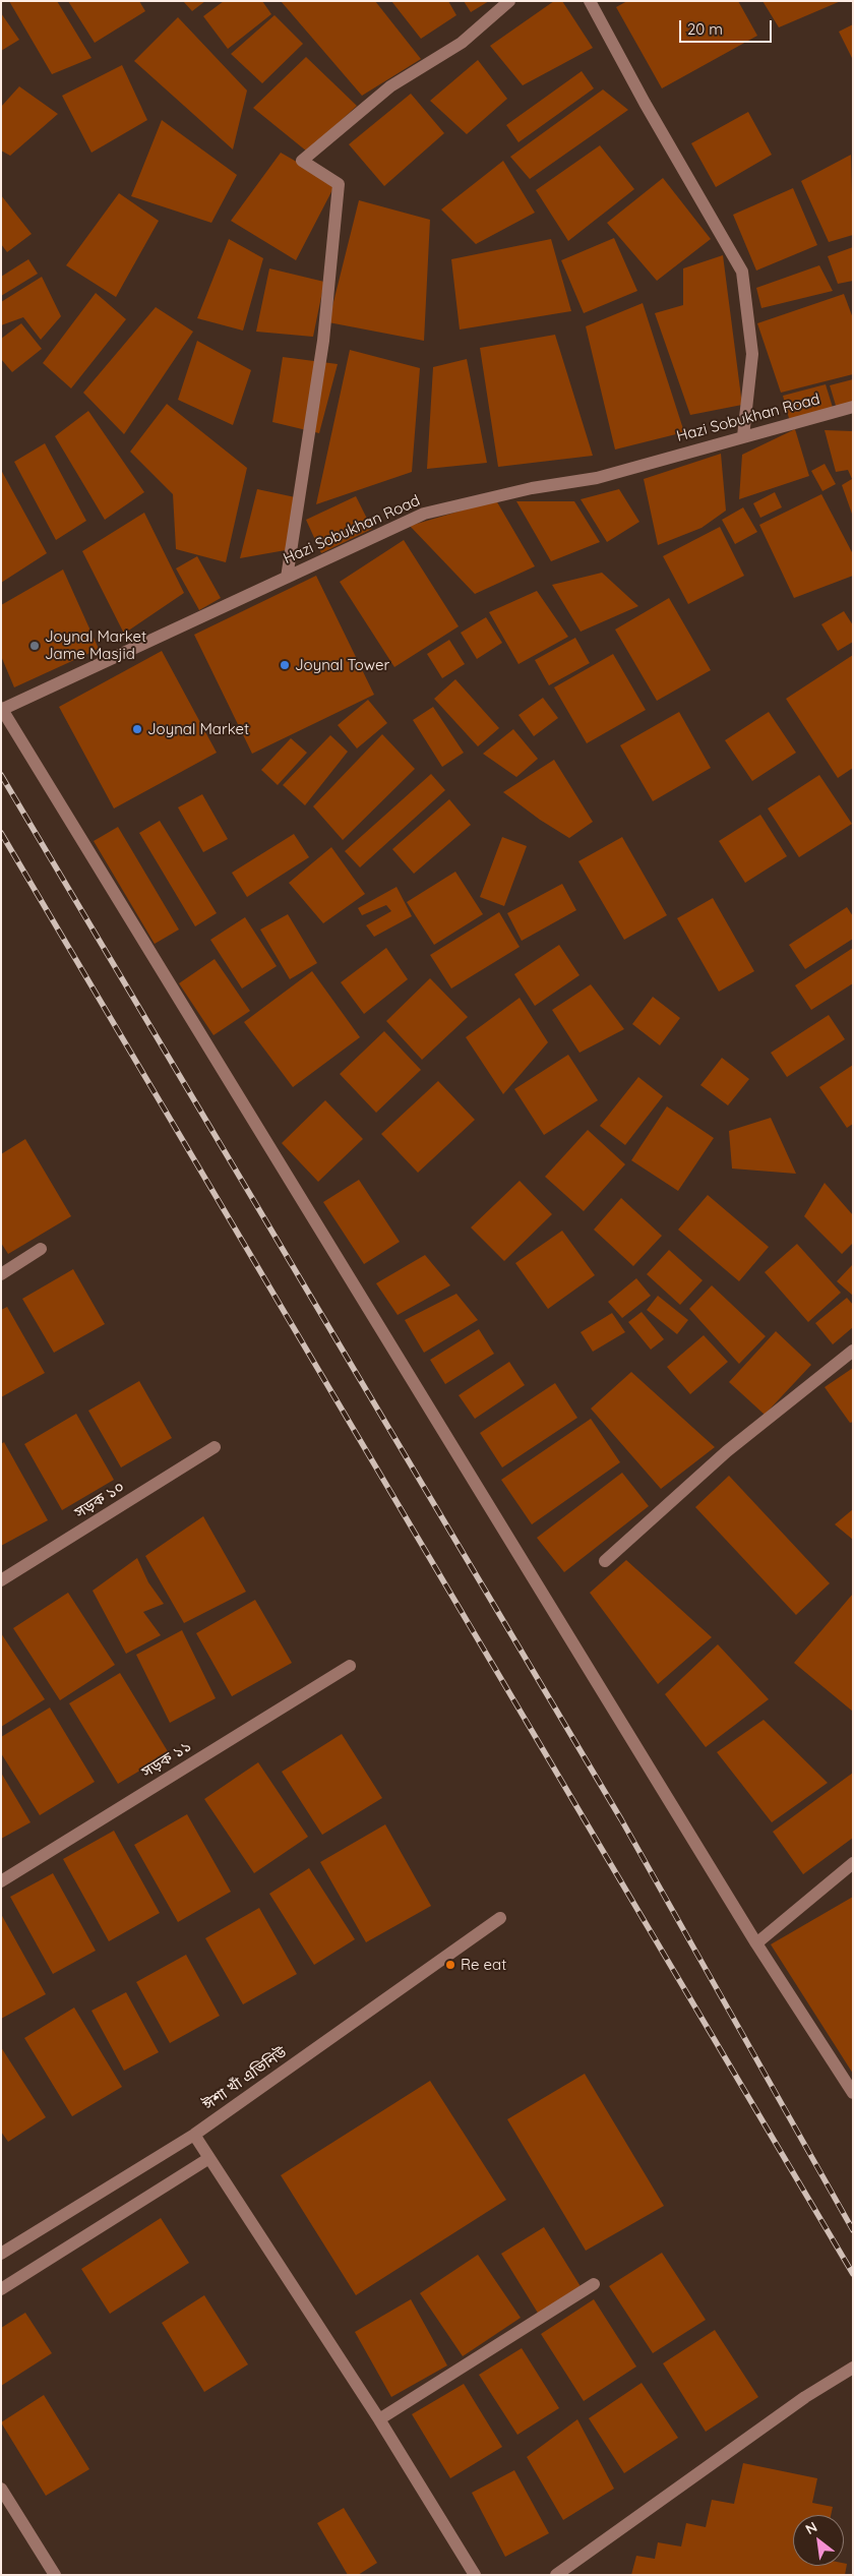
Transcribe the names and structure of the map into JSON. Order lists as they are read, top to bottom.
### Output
{
  "streets": {
    "street": [
      "Hazi Sobukhan Road",
      "সড়ক ১০",
      "সড়ক ১১",
      "ঈশা খাঁ এভিনিউ"
    ]
  },
  "places": [
    "Joynal Market Jame Masjid",
    "Joynal Tower",
    "Joynal Market",
    "Re eat"
  ],
  "scale_bar": "20 m",
  "north": "top left"
}
